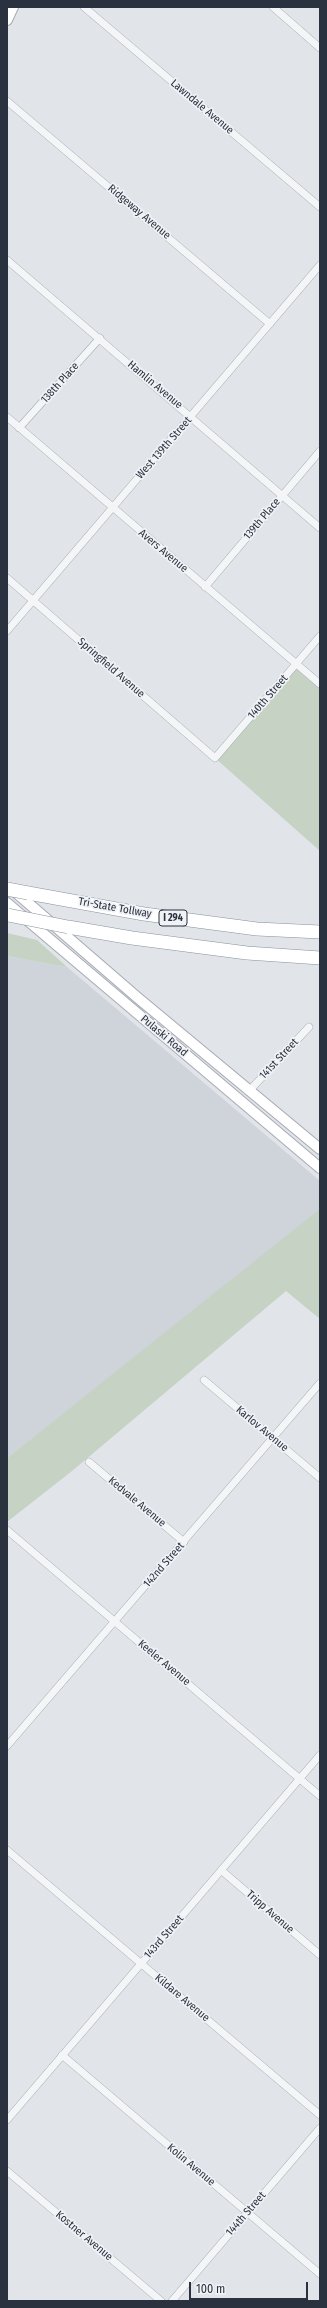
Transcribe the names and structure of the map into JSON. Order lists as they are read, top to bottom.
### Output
{
  "streets": {
    "highway": ["Tri-State Tollway", "I 294"],
    "main road": ["Pulaski Road"],
    "street": [
      "Lawndale Avenue",
      "Ridgeway Avenue",
      "138th Place",
      "Hamlin Avenue",
      "West 139th Street",
      "139th Place",
      "Avers Avenue",
      "Springfield Avenue",
      "140th Street",
      "141st Street",
      "Karlov Avenue",
      "Kedvale Avenue",
      "142nd Street",
      "Keeler Avenue",
      "Tripp Avenue",
      "143rd Street",
      "Kildare Avenue",
      "Kolin Avenue",
      "144th Street",
      "Kostner Avenue"
    ]
  },
  "crossings": [
    ["Ridgeway Avenue", "West 139th Street"],
    ["138th Place", "Hamlin Avenue"],
    ["138th Place", "Avers Avenue"],
    ["Hamlin Avenue", "West 139th Street"],
    ["Hamlin Avenue", "139th Place"],
    ["West 139th Street", "Avers Avenue"],
    ["West 139th Street", "Springfield Avenue"],
    ["139th Place", "Avers Avenue"],
    ["Avers Avenue", "140th Street"],
    ["Springfield Avenue", "140th Street"],
    ["I 294", "Pulaski Road"],
    ["Pulaski Road", "141st Street"],
    ["Karlov Avenue", "142nd Street"],
    ["Kedvale Avenue", "142nd Street"],
    ["142nd Street", "Keeler Avenue"],
    ["Keeler Avenue", "143rd Street"],
    ["Tripp Avenue", "143rd Street"],
    ["143rd Street", "Kildare Avenue"],
    ["143rd Street", "Kolin Avenue"],
    ["Kolin Avenue", "144th Street"]
  ],
  "scale_bar": "100 m"
}
